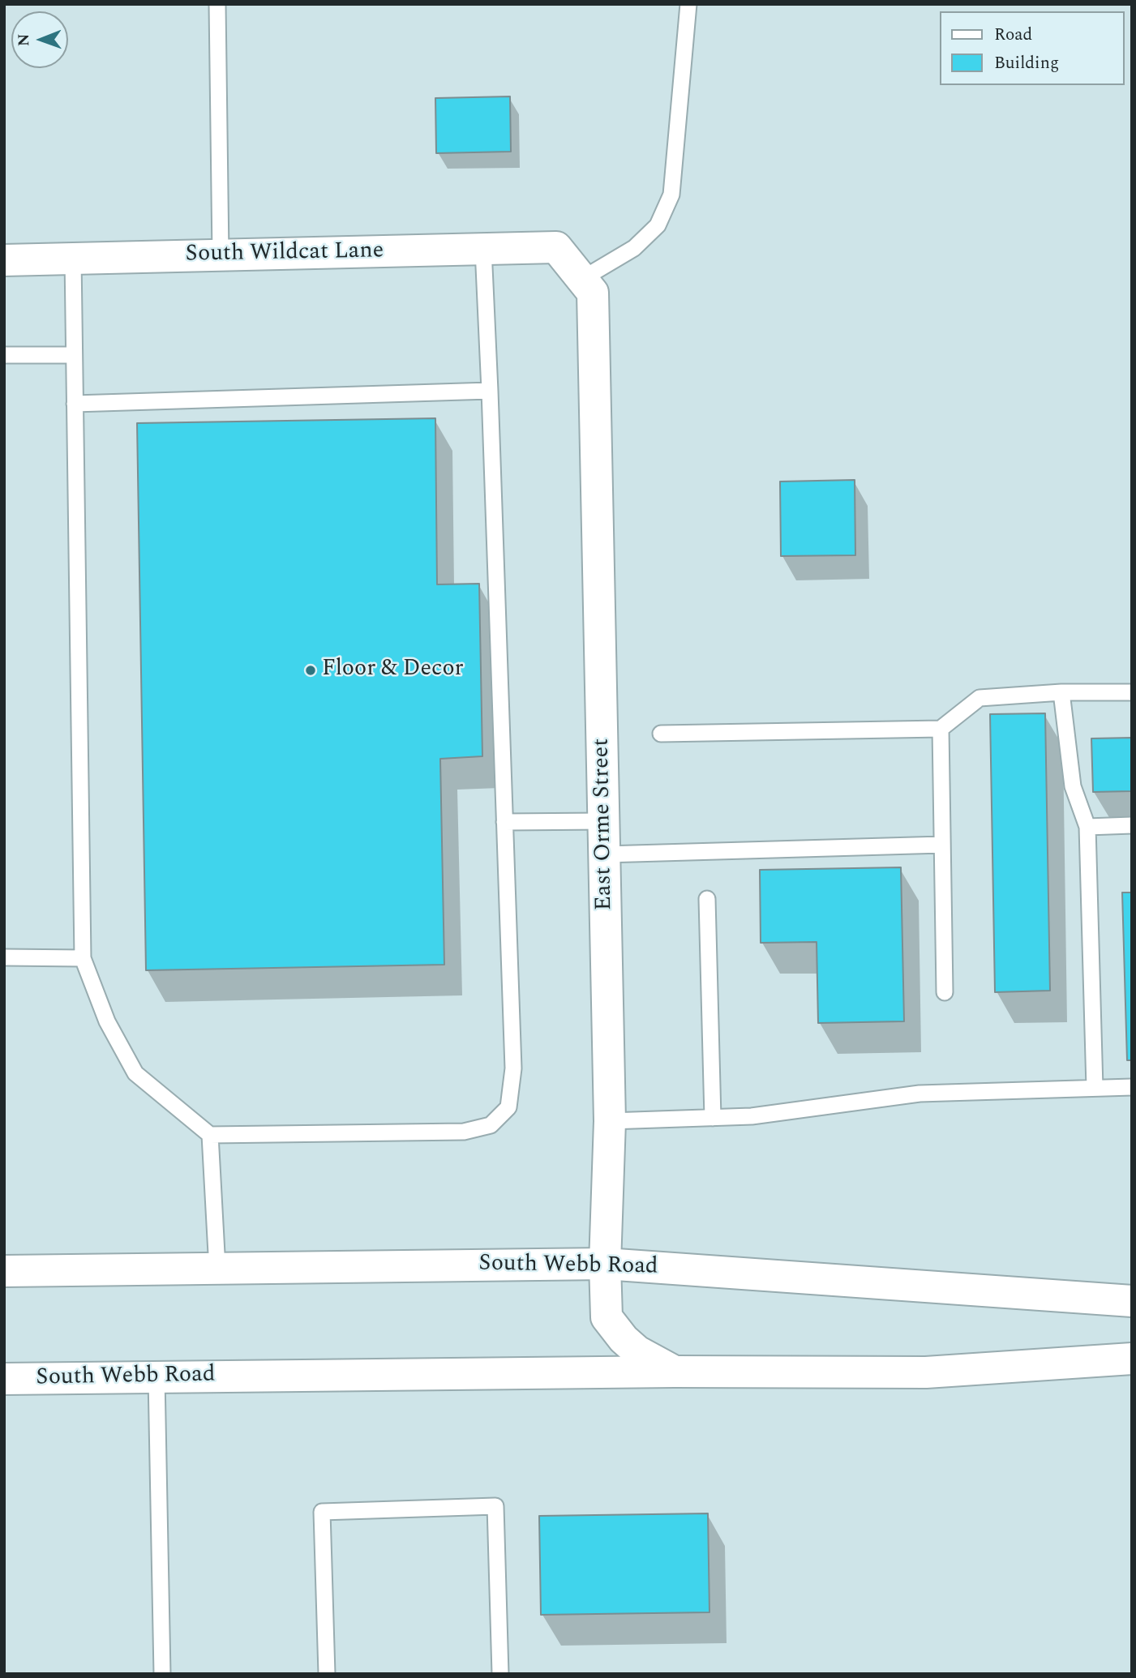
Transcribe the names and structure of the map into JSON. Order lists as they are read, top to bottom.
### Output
{
  "streets": {
    "main road": ["South Wildcat Lane", "East Orme Street", "South Webb Road"]
  },
  "crossings": [
    ["South Wildcat Lane", "East Orme Street"],
    ["East Orme Street", "South Webb Road"]
  ],
  "places": ["Floor & Decor"],
  "legend": ["Road", "Building"],
  "north": "left"
}
